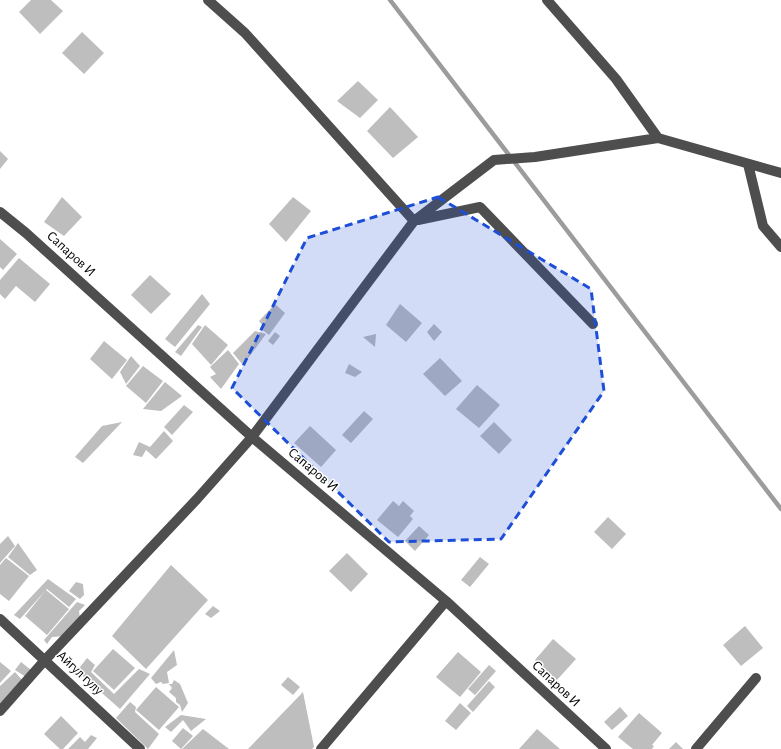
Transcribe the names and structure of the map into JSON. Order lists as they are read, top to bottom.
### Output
{
  "streets": {
    "street": ["Сапаров И", "Айгул гулу"]
  }
}
